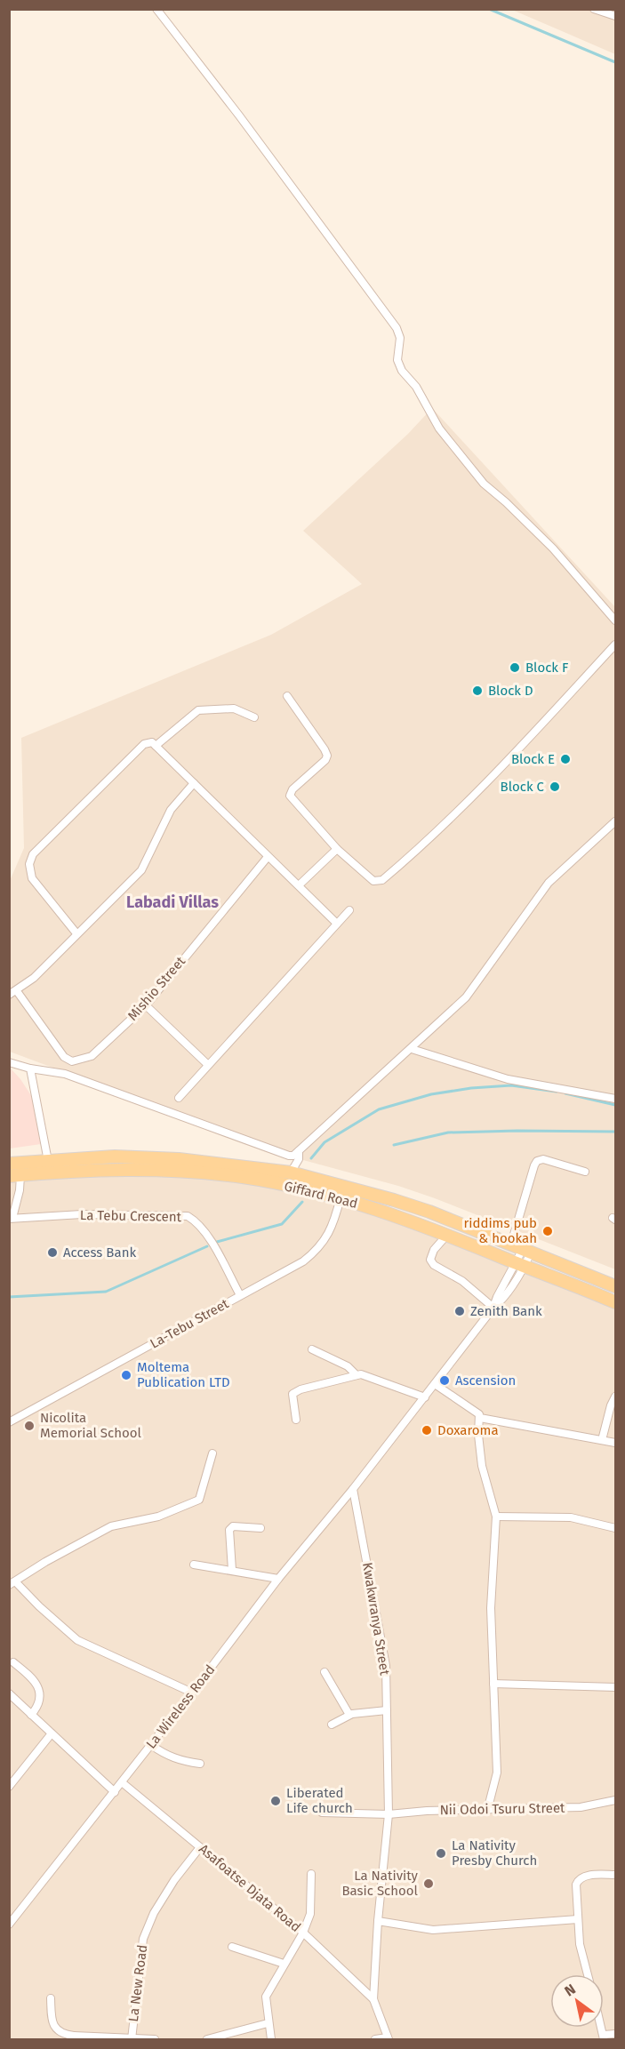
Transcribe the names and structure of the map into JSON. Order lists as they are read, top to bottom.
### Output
{
  "streets": {
    "main road": ["Giffard Road"],
    "street": [
      "Mishio Street",
      "La Tebu Crescent",
      "La-Tebu Street",
      "Kwakwranya Street",
      "La Wireless Road",
      "Nii Odoi Tsuru Street",
      "Asafoatse Djata Road",
      "La New Road"
    ]
  },
  "crossings": [
    ["Giffard Road", "La-Tebu Street"],
    ["La Tebu Crescent", "La-Tebu Street"],
    ["Kwakwranya Street", "La Wireless Road"],
    ["Kwakwranya Street", "Nii Odoi Tsuru Street"],
    ["Kwakwranya Street", "Asafoatse Djata Road"],
    ["La Wireless Road", "Asafoatse Djata Road"],
    ["Asafoatse Djata Road", "La New Road"]
  ],
  "districts": ["Labadi Villas"],
  "places": [
    "Block F",
    "Block D",
    "Block E",
    "Block C",
    "riddims pub & hookah",
    "Access Bank",
    "Zenith Bank",
    "Moltema Publication LTD",
    "Ascension",
    "Nicolita Memorial School",
    "Doxaroma",
    "Liberated Life church",
    "La Nativity Presby Church",
    "La Nativity Basic School"
  ],
  "north": "top left"
}
